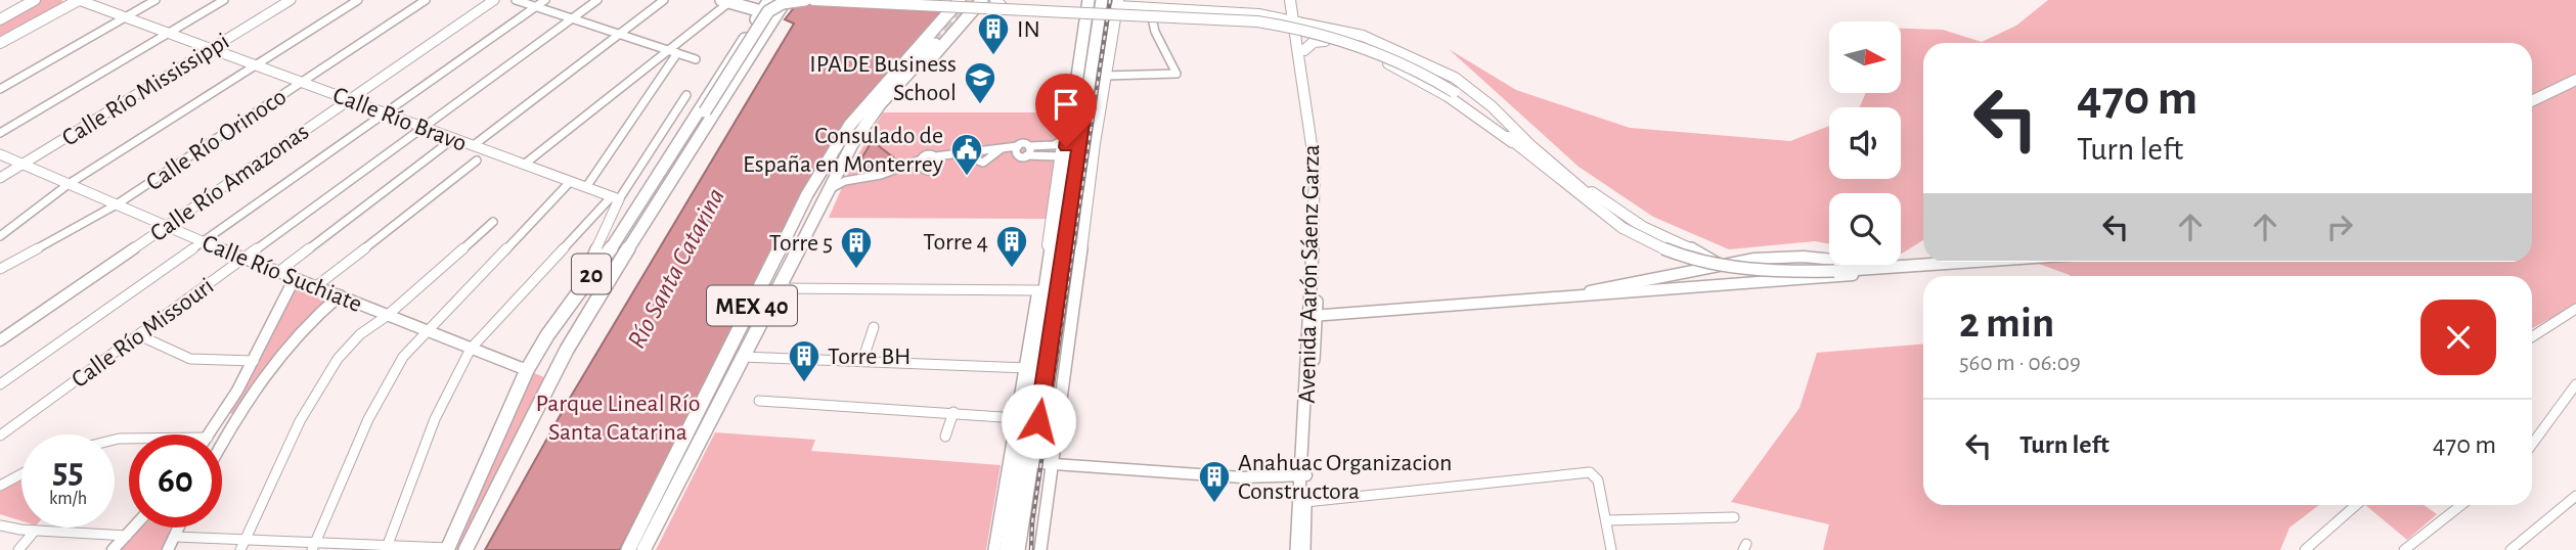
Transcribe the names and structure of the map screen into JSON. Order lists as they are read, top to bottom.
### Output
{
  "streets": {
    "main road": ["20", "Avenida Aarón Sáenz Garza", "MEX 40"],
    "street": [
      "Calle Río Mississippi",
      "Calle Río Bravo",
      "Calle Río Orinoco",
      "Calle Río Amazonas",
      "Calle Río Suchiate",
      "Calle Río Missouri"
    ]
  },
  "crossings": [
    ["Calle Río Mississippi", "Calle Río Bravo"],
    ["Calle Río Mississippi", "Calle Río Suchiate"],
    ["Calle Río Bravo", "Calle Río Orinoco"],
    ["Calle Río Bravo", "Calle Río Amazonas"],
    ["Calle Río Bravo", "Calle Río Missouri"],
    ["Calle Río Orinoco", "Calle Río Suchiate"],
    ["Calle Río Amazonas", "Calle Río Suchiate"],
    ["Calle Río Suchiate", "20"],
    ["Calle Río Suchiate", "Calle Río Missouri"]
  ],
  "water": ["Río Santa Catarina"],
  "parks": ["Parque Lineal Río Santa Catarina"],
  "places": {
    "building": [
      "IN",
      "Torre 4",
      "Torre 5",
      "Torre BH",
      "Anahuac Organizacion Constructora"
    ],
    "school or university": ["IPADE Business School"],
    "public building": ["Consulado de España en Monterrey"]
  },
  "north": "right",
  "page": {
    "turn": ["470 m", "Turn left"],
    "heading": ["2 min", "560 m · 06:09"],
    "list": [
      {
        "name": "Turn left",
        "value": "470 m"
      }
    ],
    "speed": "55 km/h",
    "limit": "60"
  }
}
